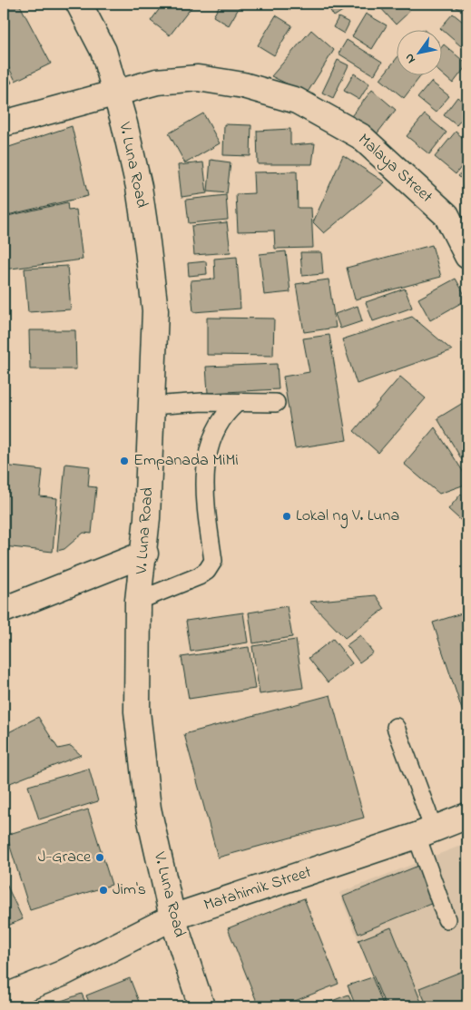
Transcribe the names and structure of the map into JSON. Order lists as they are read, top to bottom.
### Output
{
  "streets": {
    "street": ["V. Luna Road", "Malaya Street", "Matahimik Street"]
  },
  "crossings": [
    ["V. Luna Road", "Malaya Street"],
    ["V. Luna Road", "Matahimik Street"]
  ],
  "places": [
    "Empanada MiMi",
    "Lokal ng V. Luna",
    "J-Grace",
    "Jim's"
  ],
  "north": "bottom left"
}
